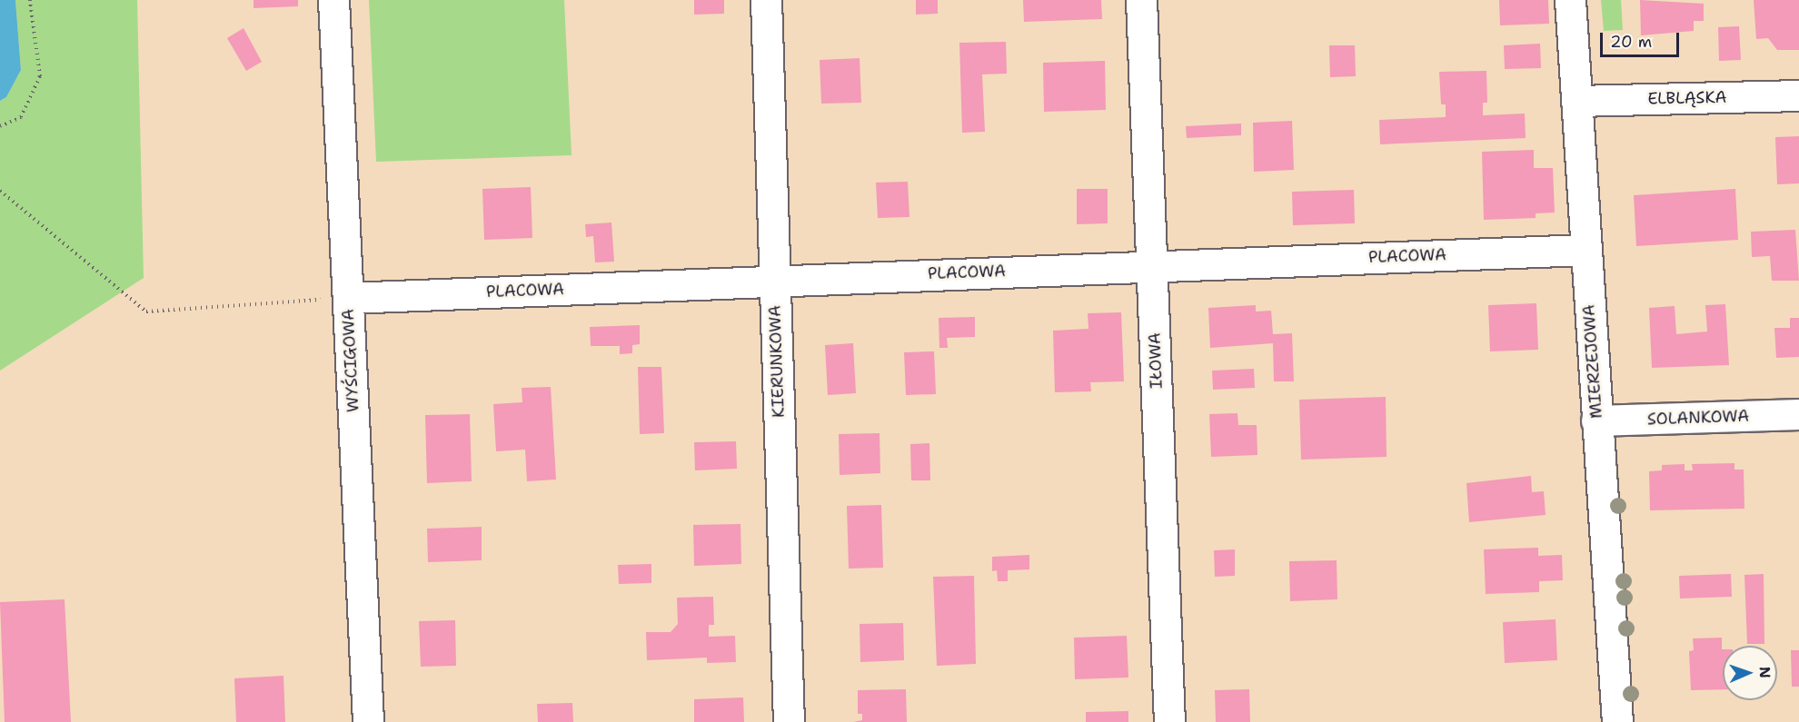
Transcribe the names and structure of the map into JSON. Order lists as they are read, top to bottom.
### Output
{
  "streets": {
    "street": [
      "ELBLĄSKA",
      "PLACOWA",
      "WYŚCIGOWA",
      "IŁOWA",
      "KIERUNKOWA",
      "MIERZEJOWA",
      "SOLANKOWA"
    ]
  },
  "crossings": [
    ["ELBLĄSKA", "MIERZEJOWA"],
    ["PLACOWA", "WYŚCIGOWA"],
    ["PLACOWA", "IŁOWA"],
    ["PLACOWA", "KIERUNKOWA"],
    ["PLACOWA", "MIERZEJOWA"],
    ["MIERZEJOWA", "SOLANKOWA"]
  ],
  "scale_bar": "20 m",
  "north": "right"
}
